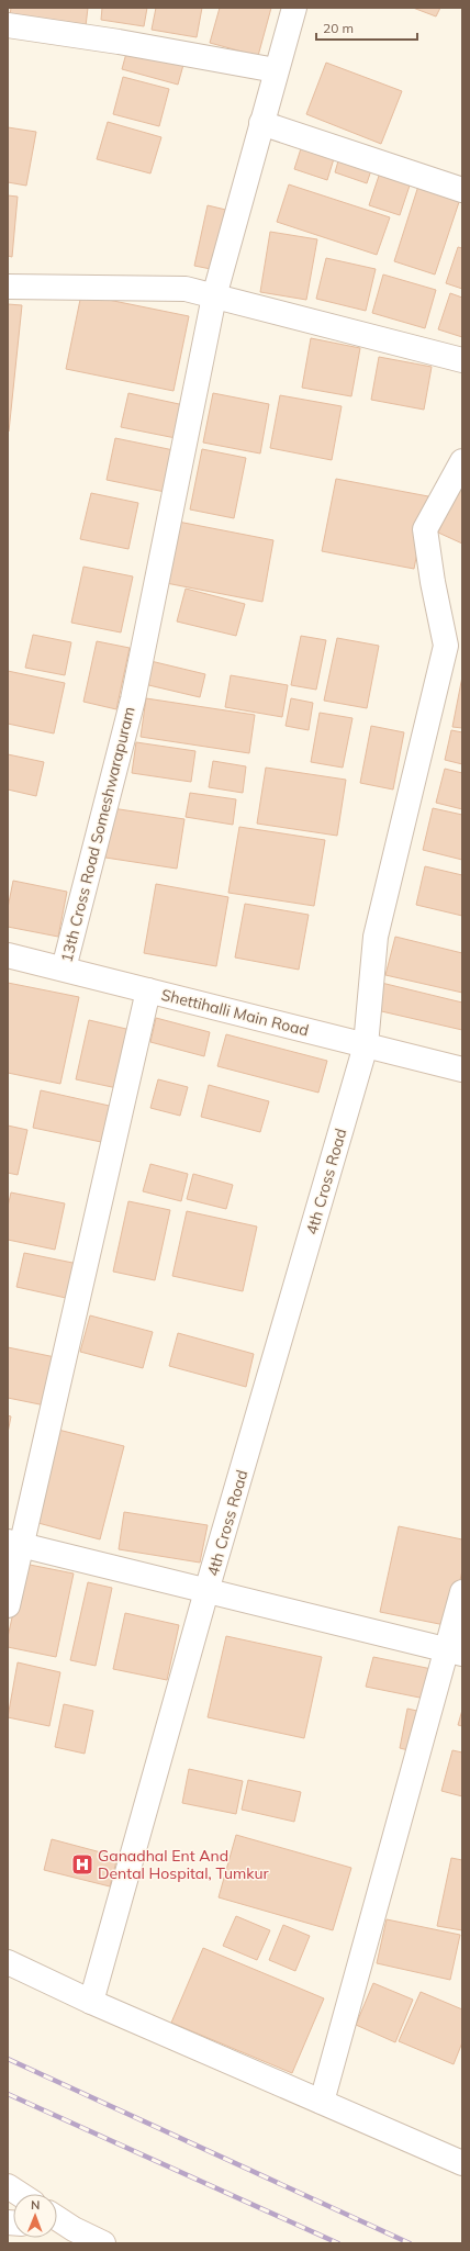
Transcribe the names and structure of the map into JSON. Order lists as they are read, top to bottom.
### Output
{
  "streets": {
    "street": ["13th Cross Road Someshwarapuram", "Shettihalli Main Road", "4th Cross Road"]
  },
  "crossings": [
    ["13th Cross Road Someshwarapuram", "Shettihalli Main Road"],
    ["Shettihalli Main Road", "4th Cross Road"]
  ],
  "places": {
    "hospital": ["Ganadhal Ent And Dental Hospital, Tumkur"]
  },
  "scale_bar": "20 m",
  "north": "top"
}
